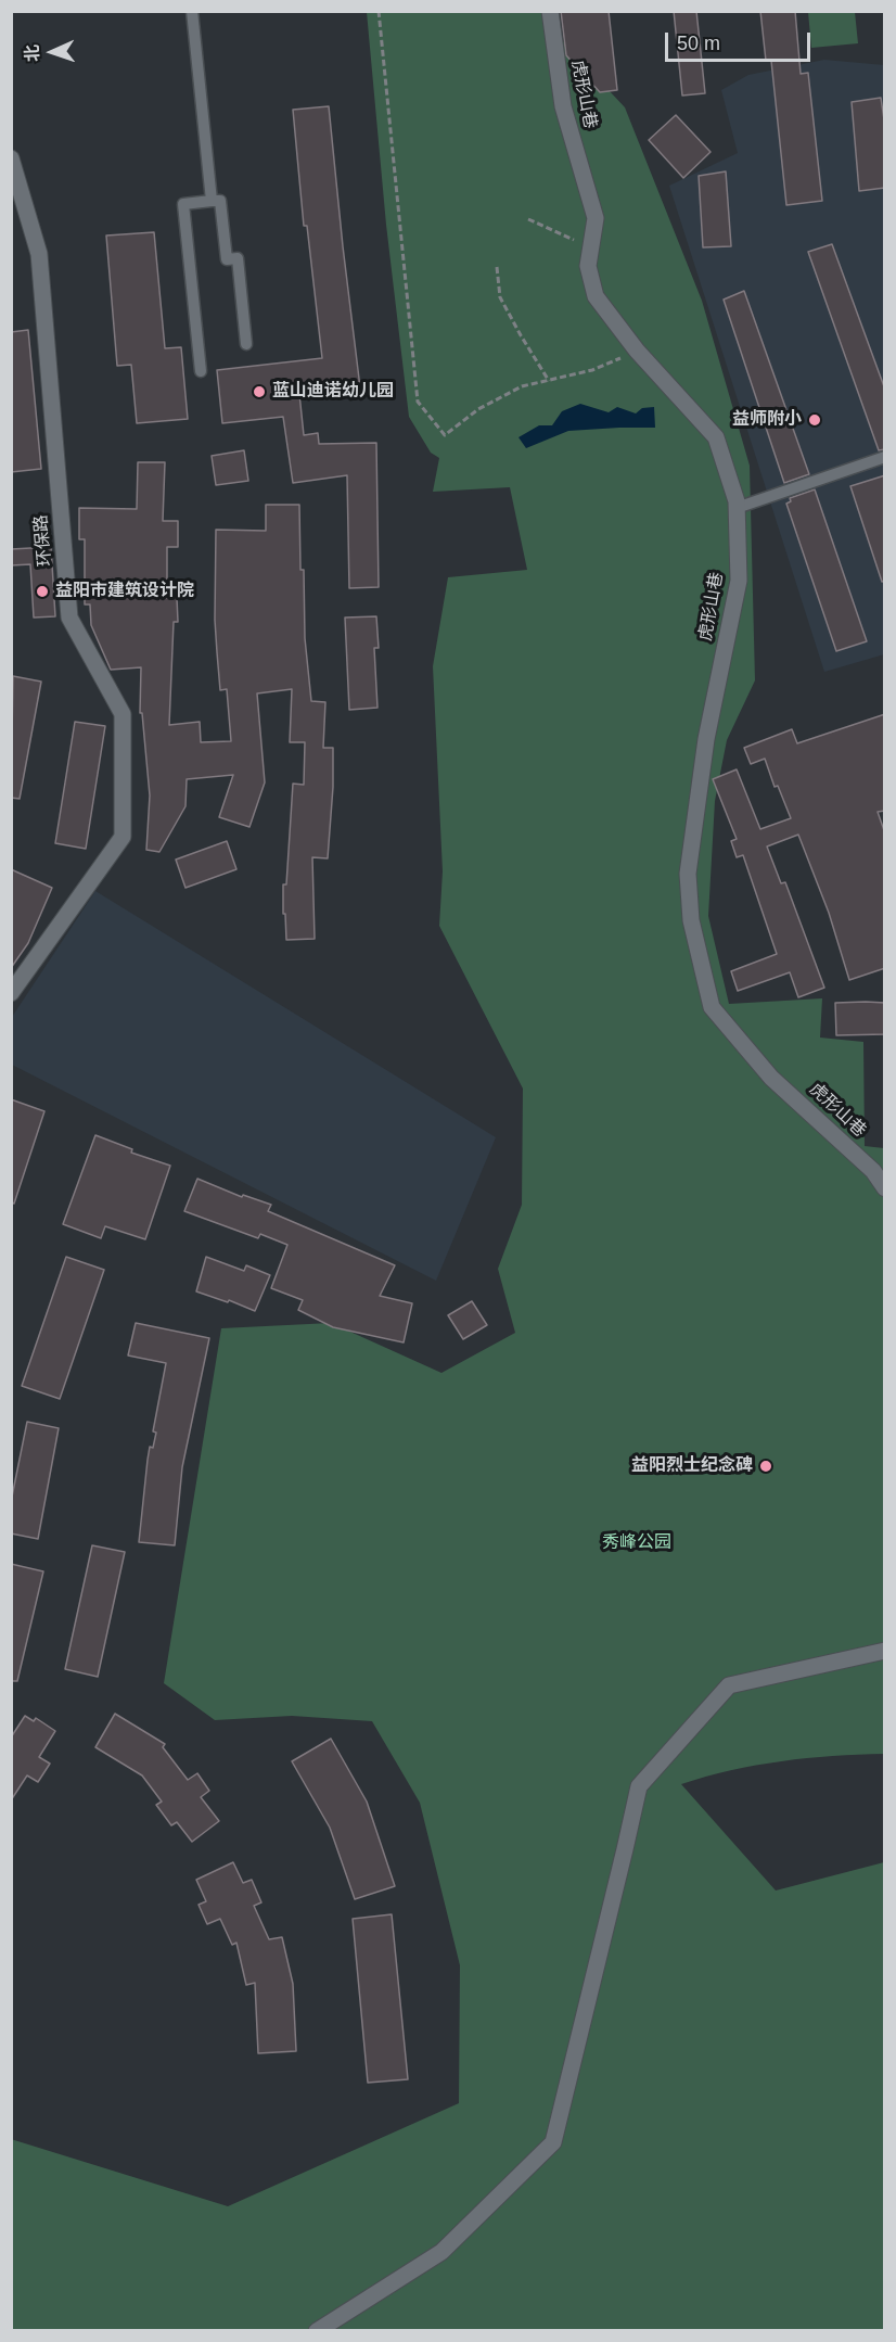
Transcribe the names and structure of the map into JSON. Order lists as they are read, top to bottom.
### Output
{
  "streets": {
    "street": ["虎形山巷", "环保路"]
  },
  "parks": ["秀峰公园"],
  "places": [
    "蓝山迪诺幼儿园",
    "益师附小",
    "益阳市建筑设计院",
    "益阳烈士纪念碑"
  ],
  "scale_bar": "50 m",
  "north": "left"
}
